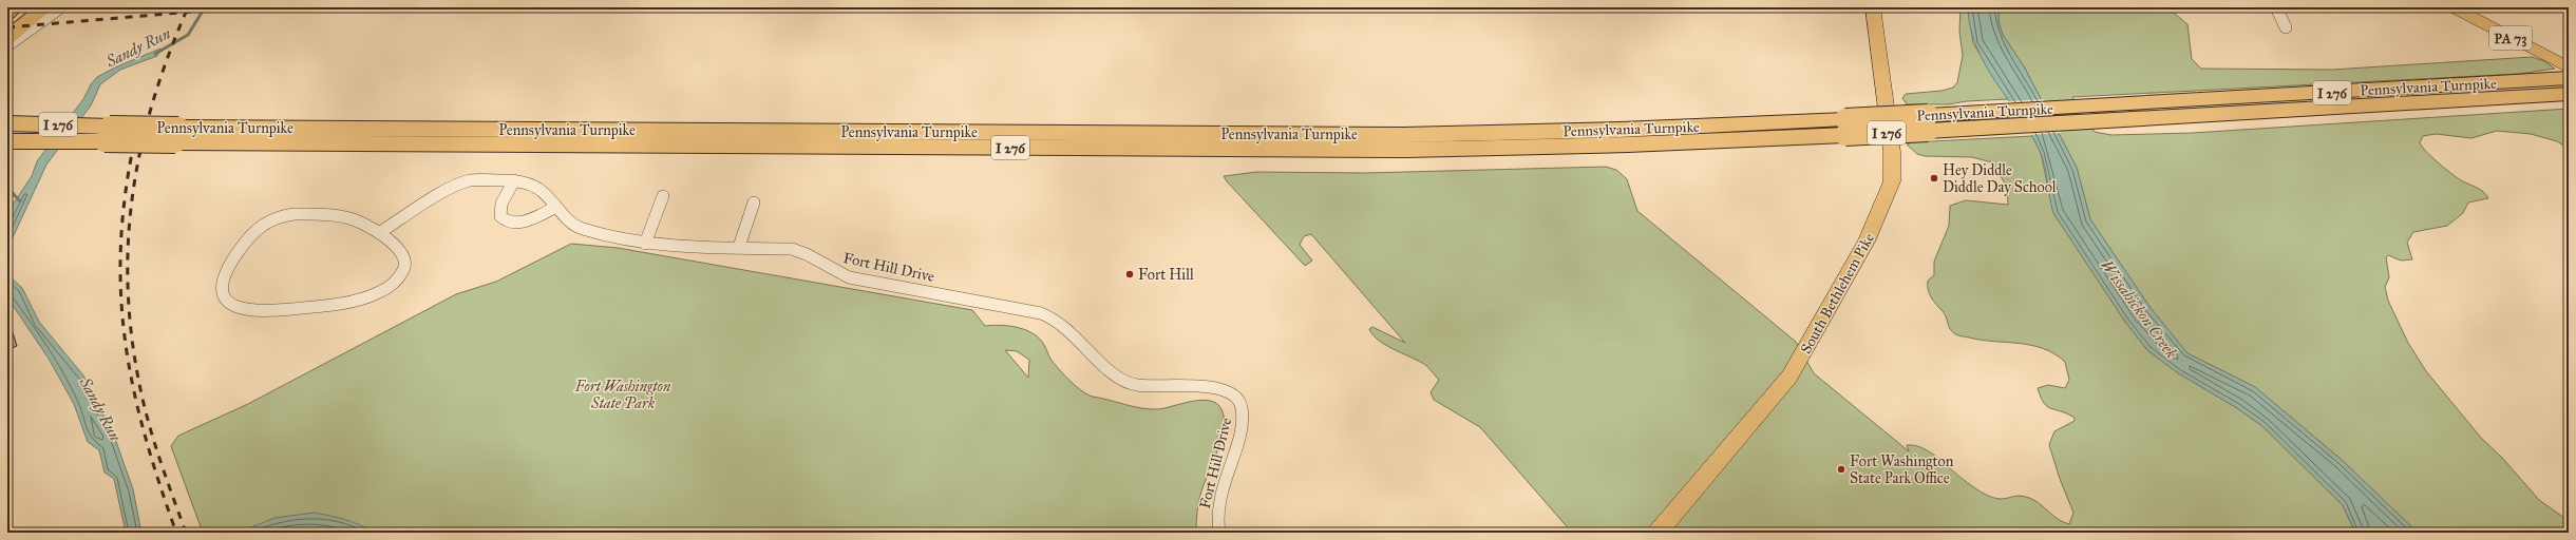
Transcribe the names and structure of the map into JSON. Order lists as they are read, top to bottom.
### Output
{
  "streets": {
    "highway": ["Pennsylvania Turnpike", "I 276"],
    "main road": ["PA 73", "South Bethlehem Pike"],
    "street": ["Fort Hill Drive"]
  },
  "crossings": [
    ["PA 73", "Pennsylvania Turnpike"]
  ],
  "water": ["Sandy Run", "Wissahickon Creek"],
  "parks": ["Fort Washington State Park"],
  "places": ["Hey Diddle Diddle Day School", "Fort Hill", "Fort Washington State Park Office"]
}
